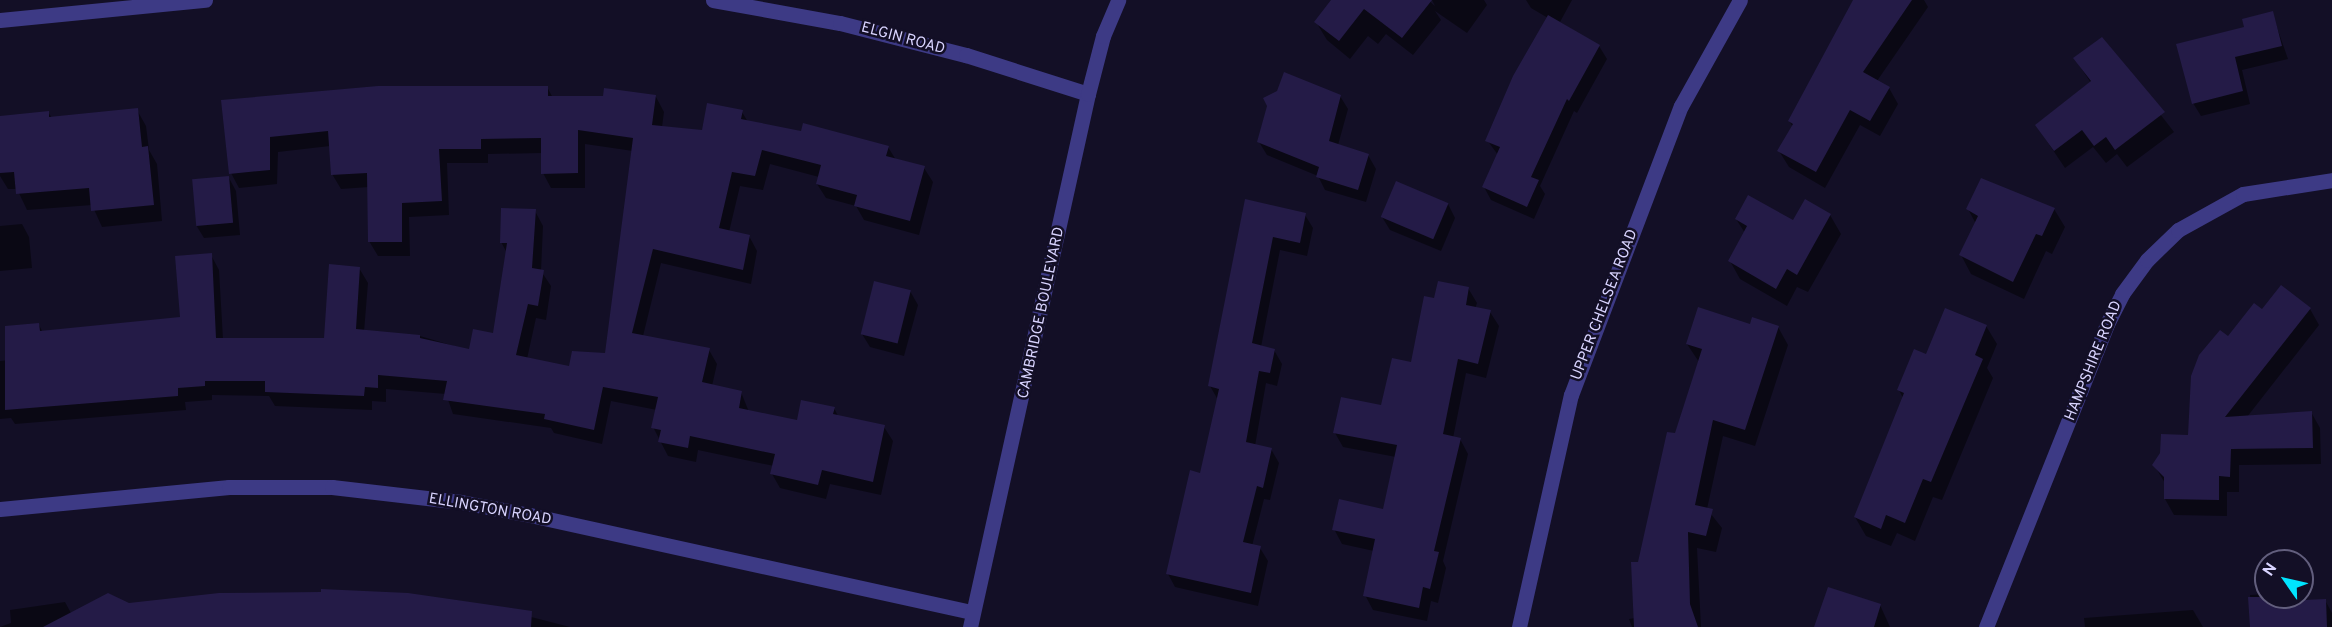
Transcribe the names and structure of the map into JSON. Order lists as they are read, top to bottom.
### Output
{
  "streets": {
    "street": [
      "ELGIN ROAD",
      "UPPER CHELSEA ROAD",
      "CAMBRIDGE BOULEVARD",
      "HAMPSHIRE ROAD",
      "ELLINGTON ROAD"
    ]
  },
  "crossings": [
    ["ELGIN ROAD", "CAMBRIDGE BOULEVARD"],
    ["CAMBRIDGE BOULEVARD", "ELLINGTON ROAD"]
  ],
  "north": "top left"
}
